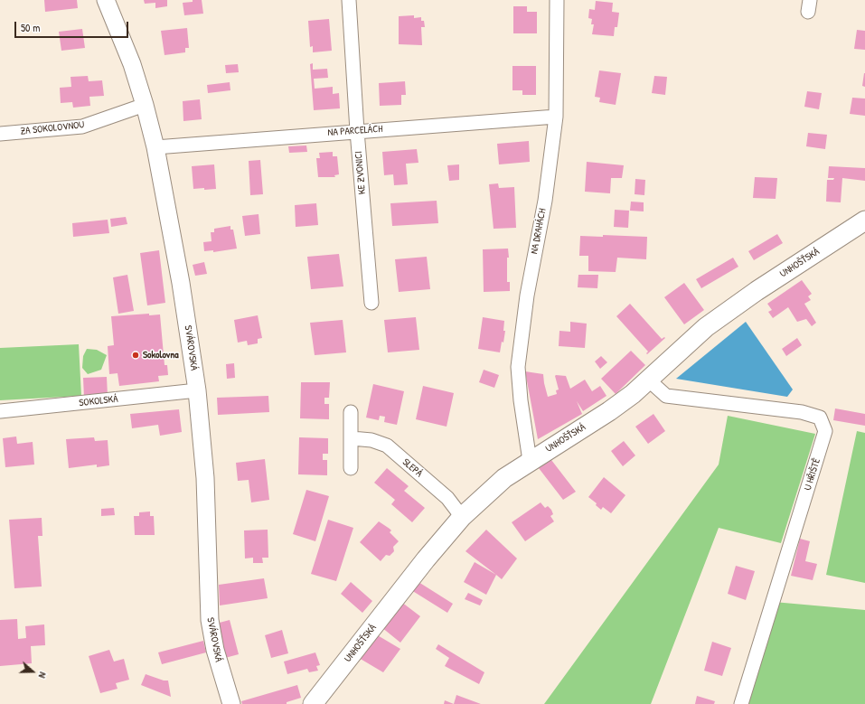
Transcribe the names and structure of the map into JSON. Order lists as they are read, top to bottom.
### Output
{
  "streets": {
    "main road": ["UNHOŠŤSKÁ"],
    "street": [
      "ZA SOKOLOVNOU",
      "NA PARCELÁCH",
      "KE ZVONICI",
      "NA DRAHÁCH",
      "SVÁROVSKÁ",
      "SOKOLSKÁ",
      "SLEPÁ",
      "U HŘIŠTĚ"
    ]
  },
  "crossings": [
    ["ZA SOKOLOVNOU", "SVÁROVSKÁ"],
    ["NA PARCELÁCH", "KE ZVONICI"],
    ["NA PARCELÁCH", "NA DRAHÁCH"],
    ["NA PARCELÁCH", "SVÁROVSKÁ"],
    ["NA DRAHÁCH", "UNHOŠŤSKÁ"],
    ["UNHOŠŤSKÁ", "SLEPÁ"],
    ["UNHOŠŤSKÁ", "U HŘIŠTĚ"],
    ["SVÁROVSKÁ", "SOKOLSKÁ"]
  ],
  "places": ["Sokolovna"],
  "scale_bar": "50 m",
  "north": "right"
}
